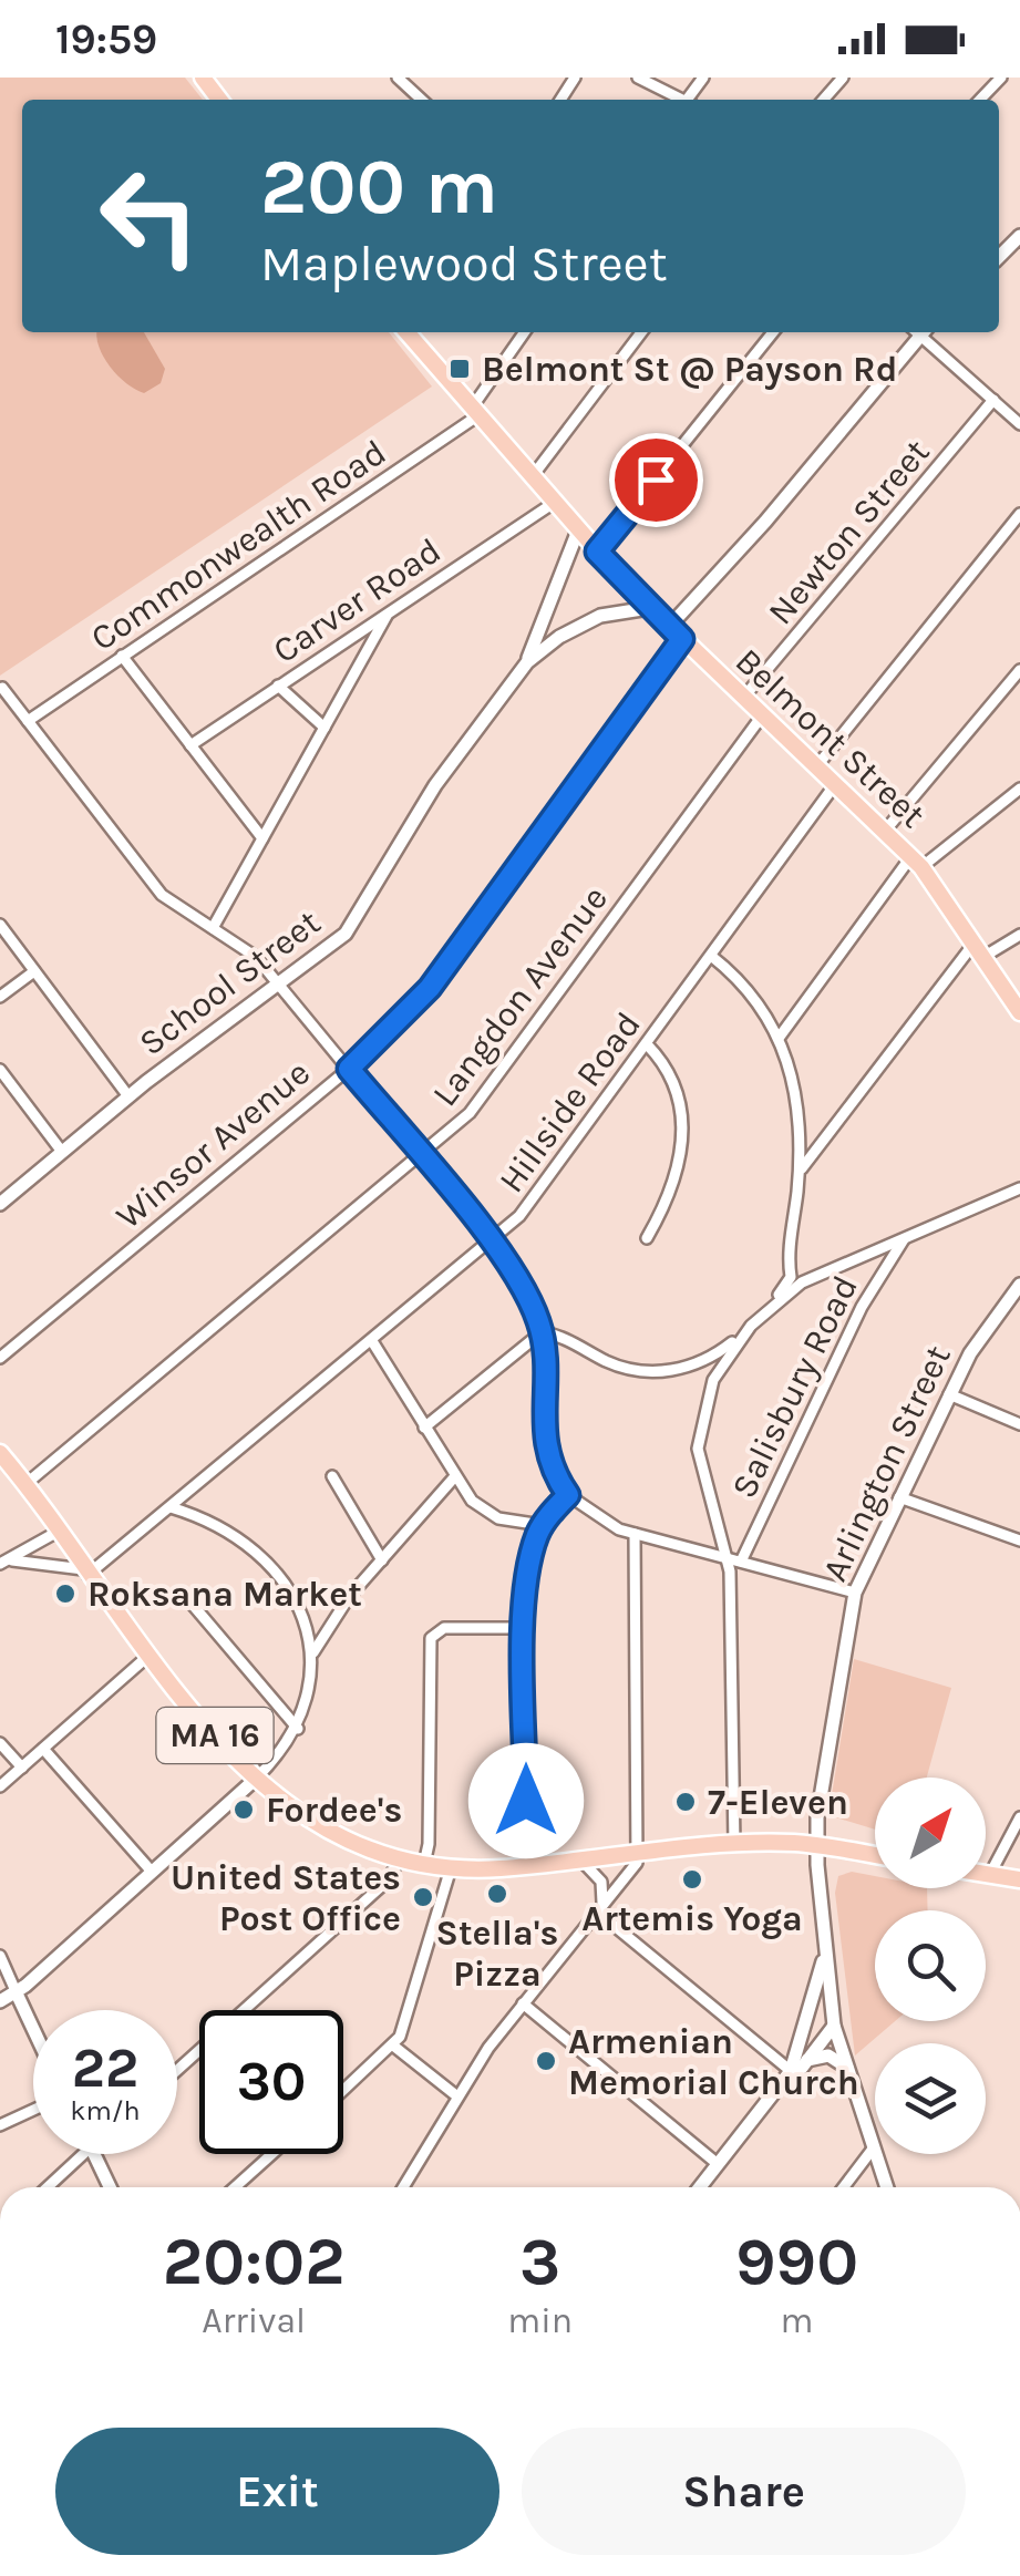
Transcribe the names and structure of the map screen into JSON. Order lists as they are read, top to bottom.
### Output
{
  "streets": {
    "main road": ["Belmont Street", "MA 16"],
    "street": [
      "Newton Street",
      "Commonwealth Road",
      "Carver Road",
      "School Street",
      "Langdon Avenue",
      "Hillside Road",
      "Winsor Avenue",
      "Salisbury Road",
      "Arlington Street"
    ]
  },
  "crossings": [
    ["Newton Street", "Belmont Street"],
    ["Commonwealth Road", "Belmont Street"],
    ["Carver Road", "Belmont Street"],
    ["Belmont Street", "School Street"],
    ["Belmont Street", "Langdon Avenue"],
    ["Belmont Street", "Hillside Road"],
    ["Belmont Street", "Winsor Avenue"],
    ["Langdon Avenue", "MA 16"],
    ["Hillside Road", "MA 16"],
    ["Arlington Street", "MA 16"]
  ],
  "places": {
    "transit": ["Belmont St @ Payson Rd"],
    "other": [
      "Roksana Market",
      "7-Eleven",
      "Fordee's",
      "Artemis Yoga",
      "Stella's Pizza",
      "United States Post Office",
      "Armenian Memorial Church"
    ]
  },
  "north": "top right",
  "page": {
    "status": "19:59",
    "turn": ["200 m", "Maplewood Street"],
    "speed": "22 km/h",
    "limit": "30",
    "eta": [
      "20:02",
      "Arrival",
      "3",
      "min",
      "990",
      "m"
    ],
    "buttons": ["Exit", "Share"]
  }
}
